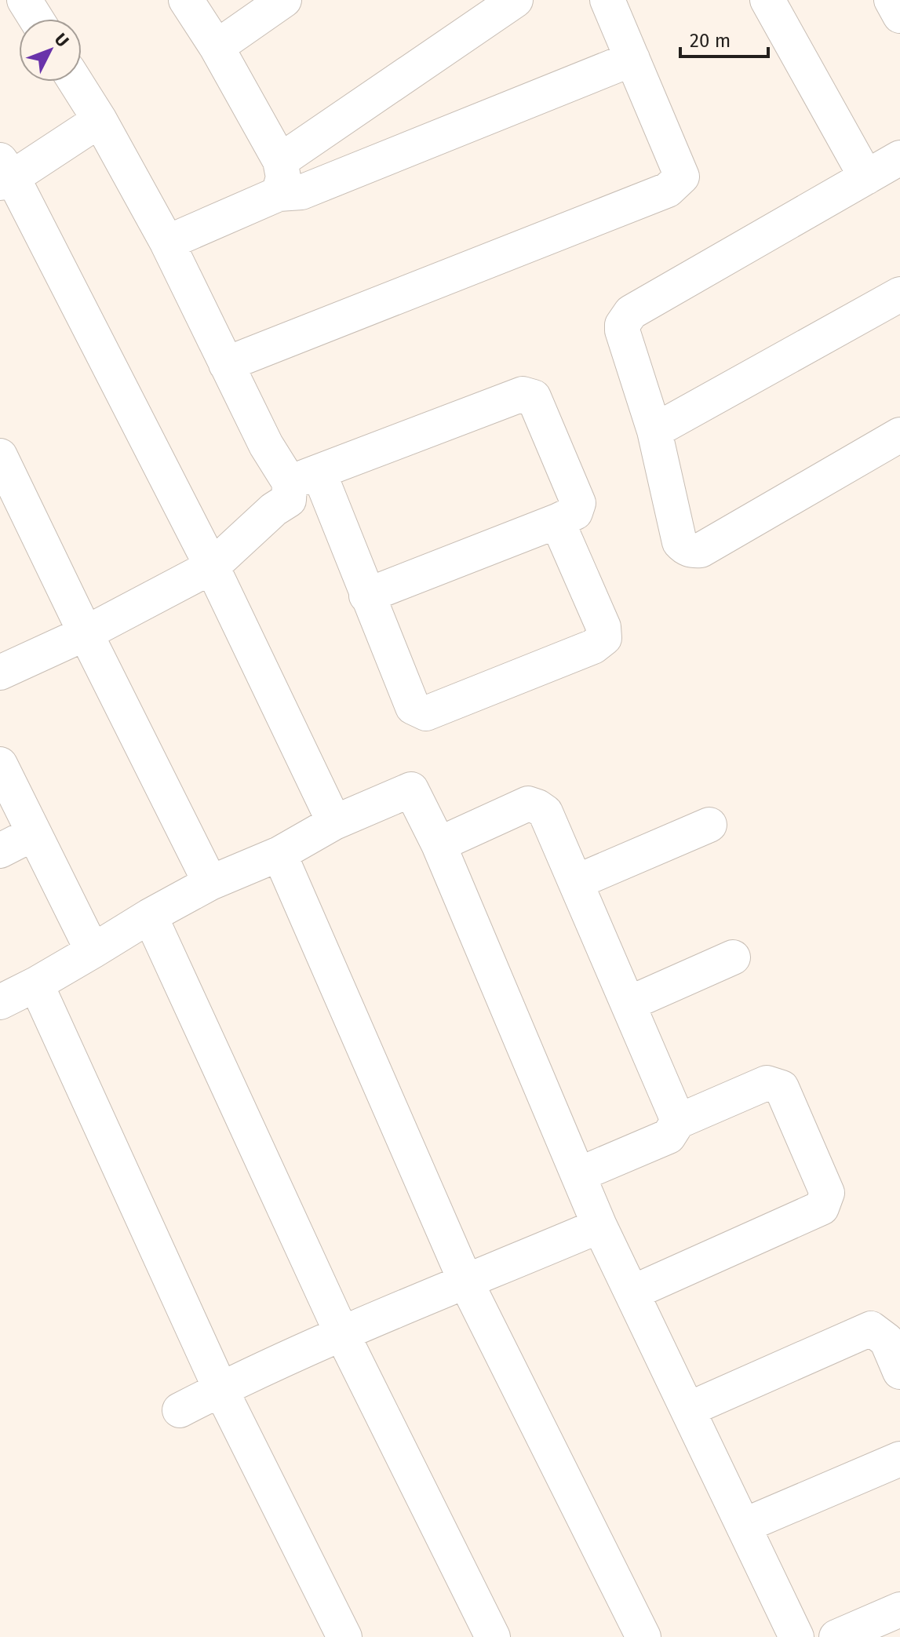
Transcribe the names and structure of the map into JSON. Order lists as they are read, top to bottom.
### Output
{
  "scale_bar": "20 m",
  "north": "top right"
}
